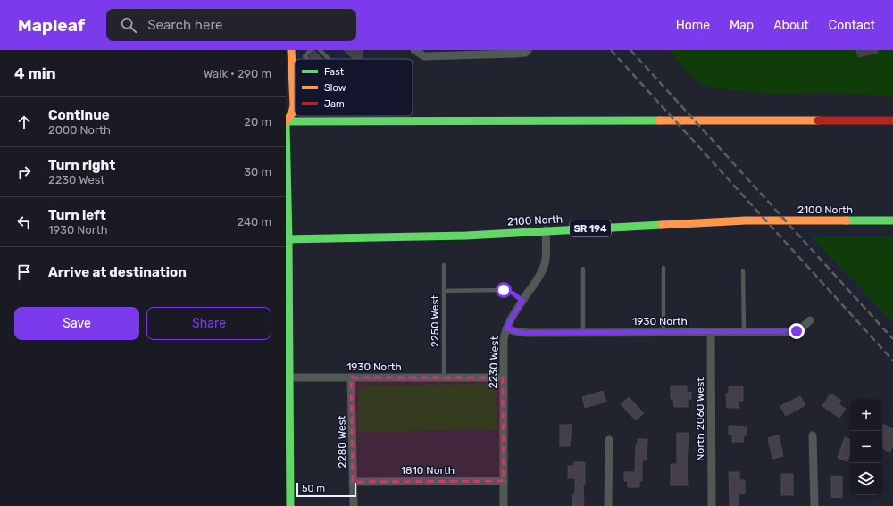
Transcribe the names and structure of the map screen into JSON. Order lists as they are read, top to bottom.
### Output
{
  "streets": {
    "main road": ["2100 North", "SR 194"],
    "street": [
      "1930 North",
      "2230 West",
      "North 2060 West",
      "2280 West",
      "1810 North"
    ],
    "lane": ["2250 West"]
  },
  "crossings": [
    ["2100 North", "2230 West"],
    ["2250 West", "1930 North"],
    ["1930 North", "2230 West"],
    ["1930 North", "North 2060 West"],
    ["1930 North", "2280 West"],
    ["2230 West", "1810 North"],
    ["2280 West", "1810 North"]
  ],
  "legend": ["Fast", "Slow", "Jam"],
  "scale_bar": "50 m",
  "page": {
    "header": "Mapleaf",
    "search": "Search here",
    "nav": [
      "Home",
      "Map",
      "About",
      "Contact"
    ],
    "heading": ["4 min", "Walk · 290 m"],
    "list": [
      ["Continue", "2000 North", "20 m"],
      ["Turn right", "2230 West", "30 m"],
      ["Turn left", "1930 North", "240 m"],
      "Arrive at destination"
    ],
    "buttons": ["Save", "Share"],
    "map_buttons": ["+", "−"],
    "scale": "50 m"
  }
}
